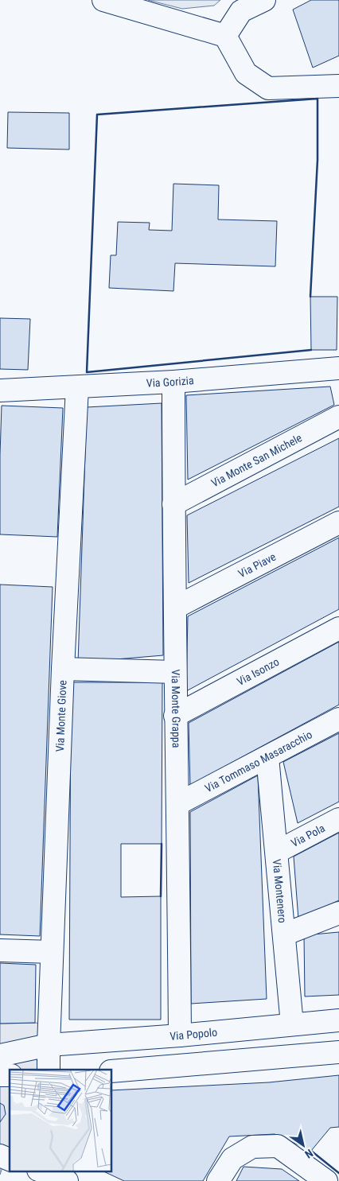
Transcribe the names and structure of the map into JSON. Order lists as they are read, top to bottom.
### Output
{
  "streets": {
    "street": [
      "Via Gorizia",
      "Via Monte San Michele",
      "Via Piave",
      "Via Isonzo",
      "Via Monte Grappa",
      "Via Monte Giove",
      "Via Tommaso Masaracchio",
      "Via Pola",
      "Via Montenero",
      "Via Popolo"
    ]
  },
  "crossings": [
    ["Via Gorizia", "Via Monte Grappa"],
    ["Via Gorizia", "Via Monte Giove"],
    ["Via Monte San Michele", "Via Monte Grappa"],
    ["Via Piave", "Via Monte Grappa"],
    ["Via Isonzo", "Via Monte Grappa"],
    ["Via Monte Grappa", "Via Tommaso Masaracchio"],
    ["Via Monte Grappa", "Via Popolo"],
    ["Via Monte Giove", "Via Popolo"],
    ["Via Tommaso Masaracchio", "Via Montenero"],
    ["Via Pola", "Via Montenero"],
    ["Via Montenero", "Via Popolo"]
  ],
  "north": "bottom right"
}
